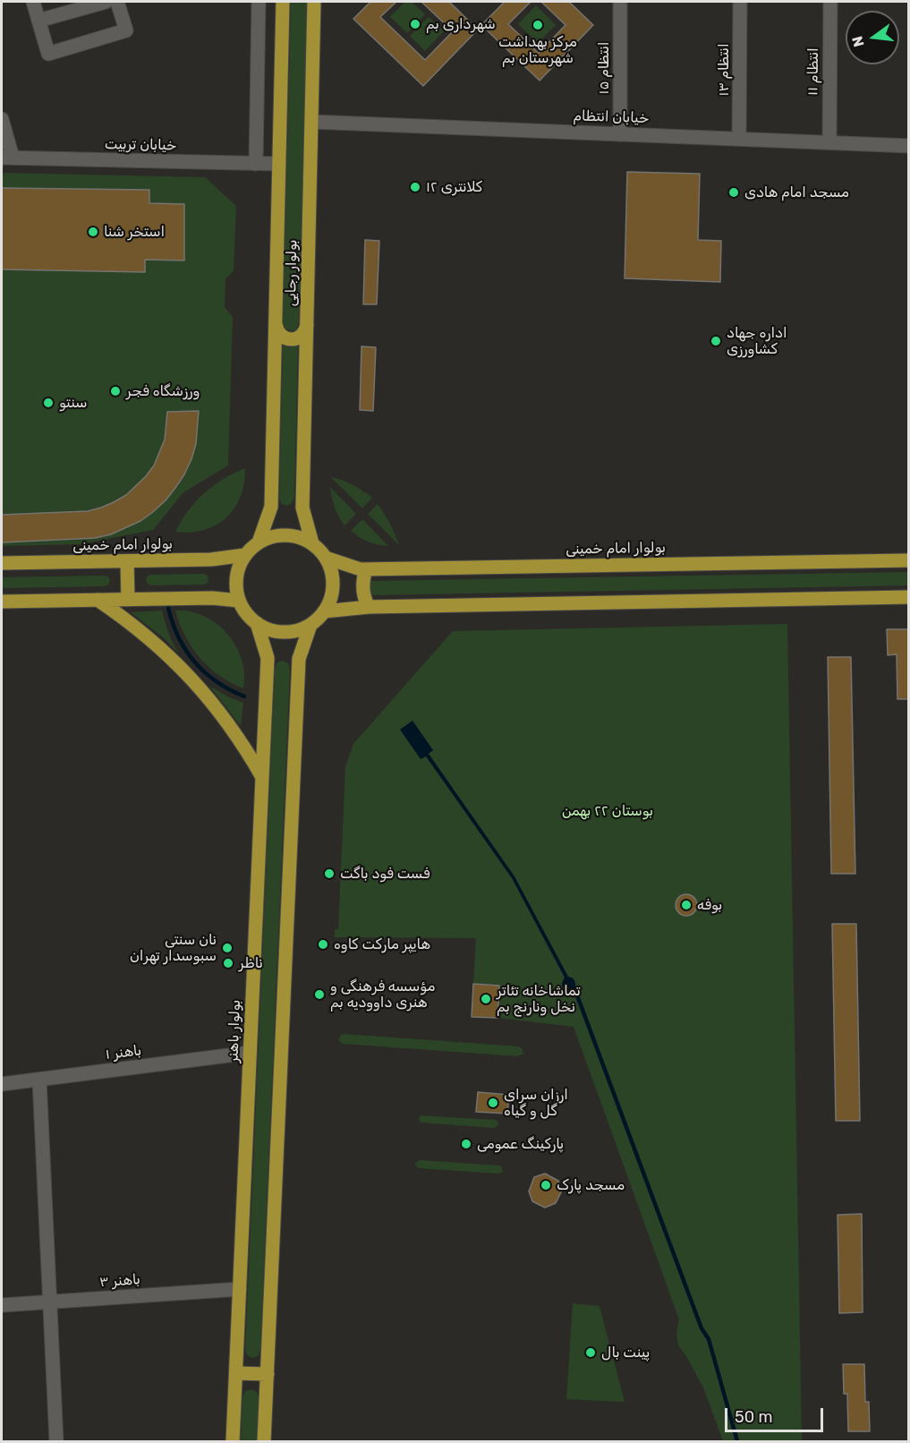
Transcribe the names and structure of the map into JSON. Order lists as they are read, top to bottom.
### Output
{
  "streets": {
    "main road": ["بولوار رجایی", "بولوار امام خمینی", "بولوار باهنر"],
    "street": [
      "انتظام ۱۵",
      "انتظام ۱۳",
      "انتظام ۱۱",
      "خیابان انتظام",
      "خیابان تربیت",
      "باهنر ۱",
      "باهنر ۳"
    ]
  },
  "crossings": [
    ["انتظام ۱۵", "خیابان انتظام"],
    ["انتظام ۱۳", "خیابان انتظام"],
    ["انتظام ۱۱", "خیابان انتظام"],
    ["خیابان انتظام", "بولوار رجایی"],
    ["خیابان تربیت", "بولوار رجایی"],
    ["بولوار رجایی", "بولوار امام خمینی"],
    ["بولوار رجایی", "بولوار باهنر"],
    ["بولوار امام خمینی", "بولوار باهنر"],
    ["بولوار باهنر", "باهنر ۱"],
    ["بولوار باهنر", "باهنر ۳"]
  ],
  "parks": ["بوستان ۲۲ بهمن"],
  "places": [
    "شهرداری بم",
    "مرکز بهداشت شهرستان بم",
    "کلانتری ۱۲",
    "مسجد امام هادی",
    "استخر شنا",
    "اداره جهاد کشاورزی",
    "ورزشگاه فجر",
    "سنتو",
    "فست فود باگت",
    "بوفه",
    "هایپر مارکت کاوه",
    "نان سنتی سبوسدار تهران",
    "ناظر",
    "مؤسسه فرهنگی و هنری داوودیه بم",
    "تماشاخانه تئاتر نخل ونارنج بم",
    "ارزان سرای گل و گیاه",
    "پارکینگ عمومی",
    "مسجد پارک",
    "پینت بال"
  ],
  "scale_bar": "50 m",
  "north": "left"
}
